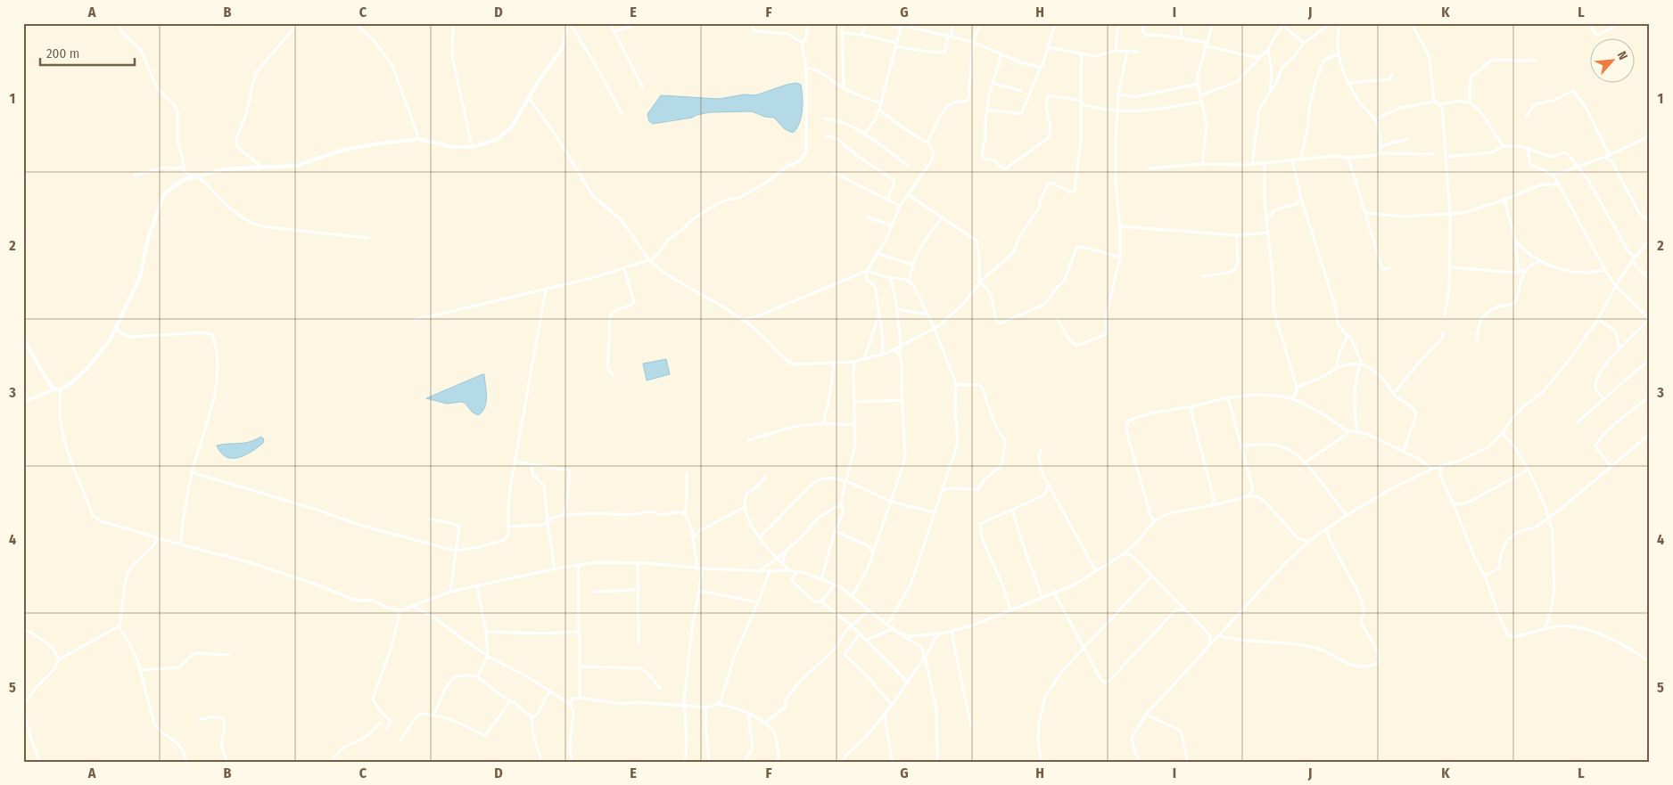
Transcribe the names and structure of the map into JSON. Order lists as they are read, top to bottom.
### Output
{
  "scale_bar": "200 m",
  "north": "top right",
  "grid": {
    "columns": [
      "A",
      "B",
      "C",
      "D",
      "E",
      "F",
      "G",
      "H",
      "I",
      "J",
      "K",
      "L"
    ],
    "rows": [
      "1",
      "2",
      "3",
      "4",
      "5"
    ]
  }
}
